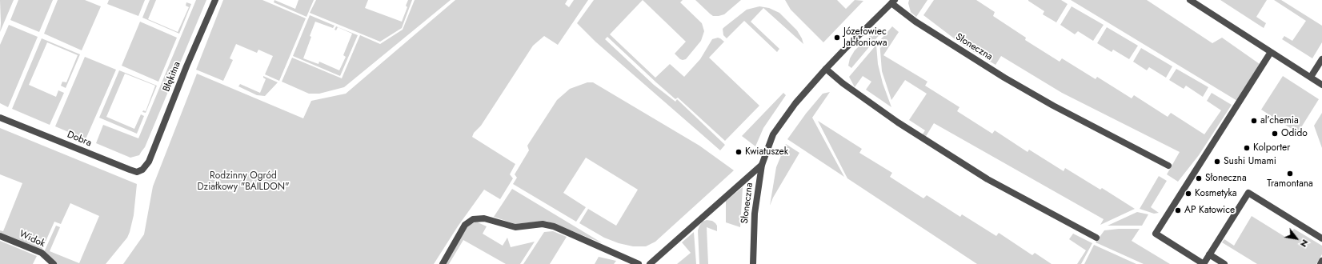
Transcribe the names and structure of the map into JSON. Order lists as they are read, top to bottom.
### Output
{
  "streets": {
    "street": [
      "Słoneczna",
      "Błękitna",
      "Dobra",
      "Widok"
    ]
  },
  "crossings": [
    ["Błękitna", "Dobra"]
  ],
  "parks": ["Rodzinny Ogród Działkowy \"BAILDON\""],
  "places": [
    "Józefowiec Jabłoniowa",
    "al’chemia",
    "Odido",
    "Kolporter",
    "Kwiatuszek",
    "Sushi Umami",
    "Tramontana",
    "Słoneczna",
    "Kosmetyka",
    "AP Katowice"
  ],
  "north": "bottom right"
}
